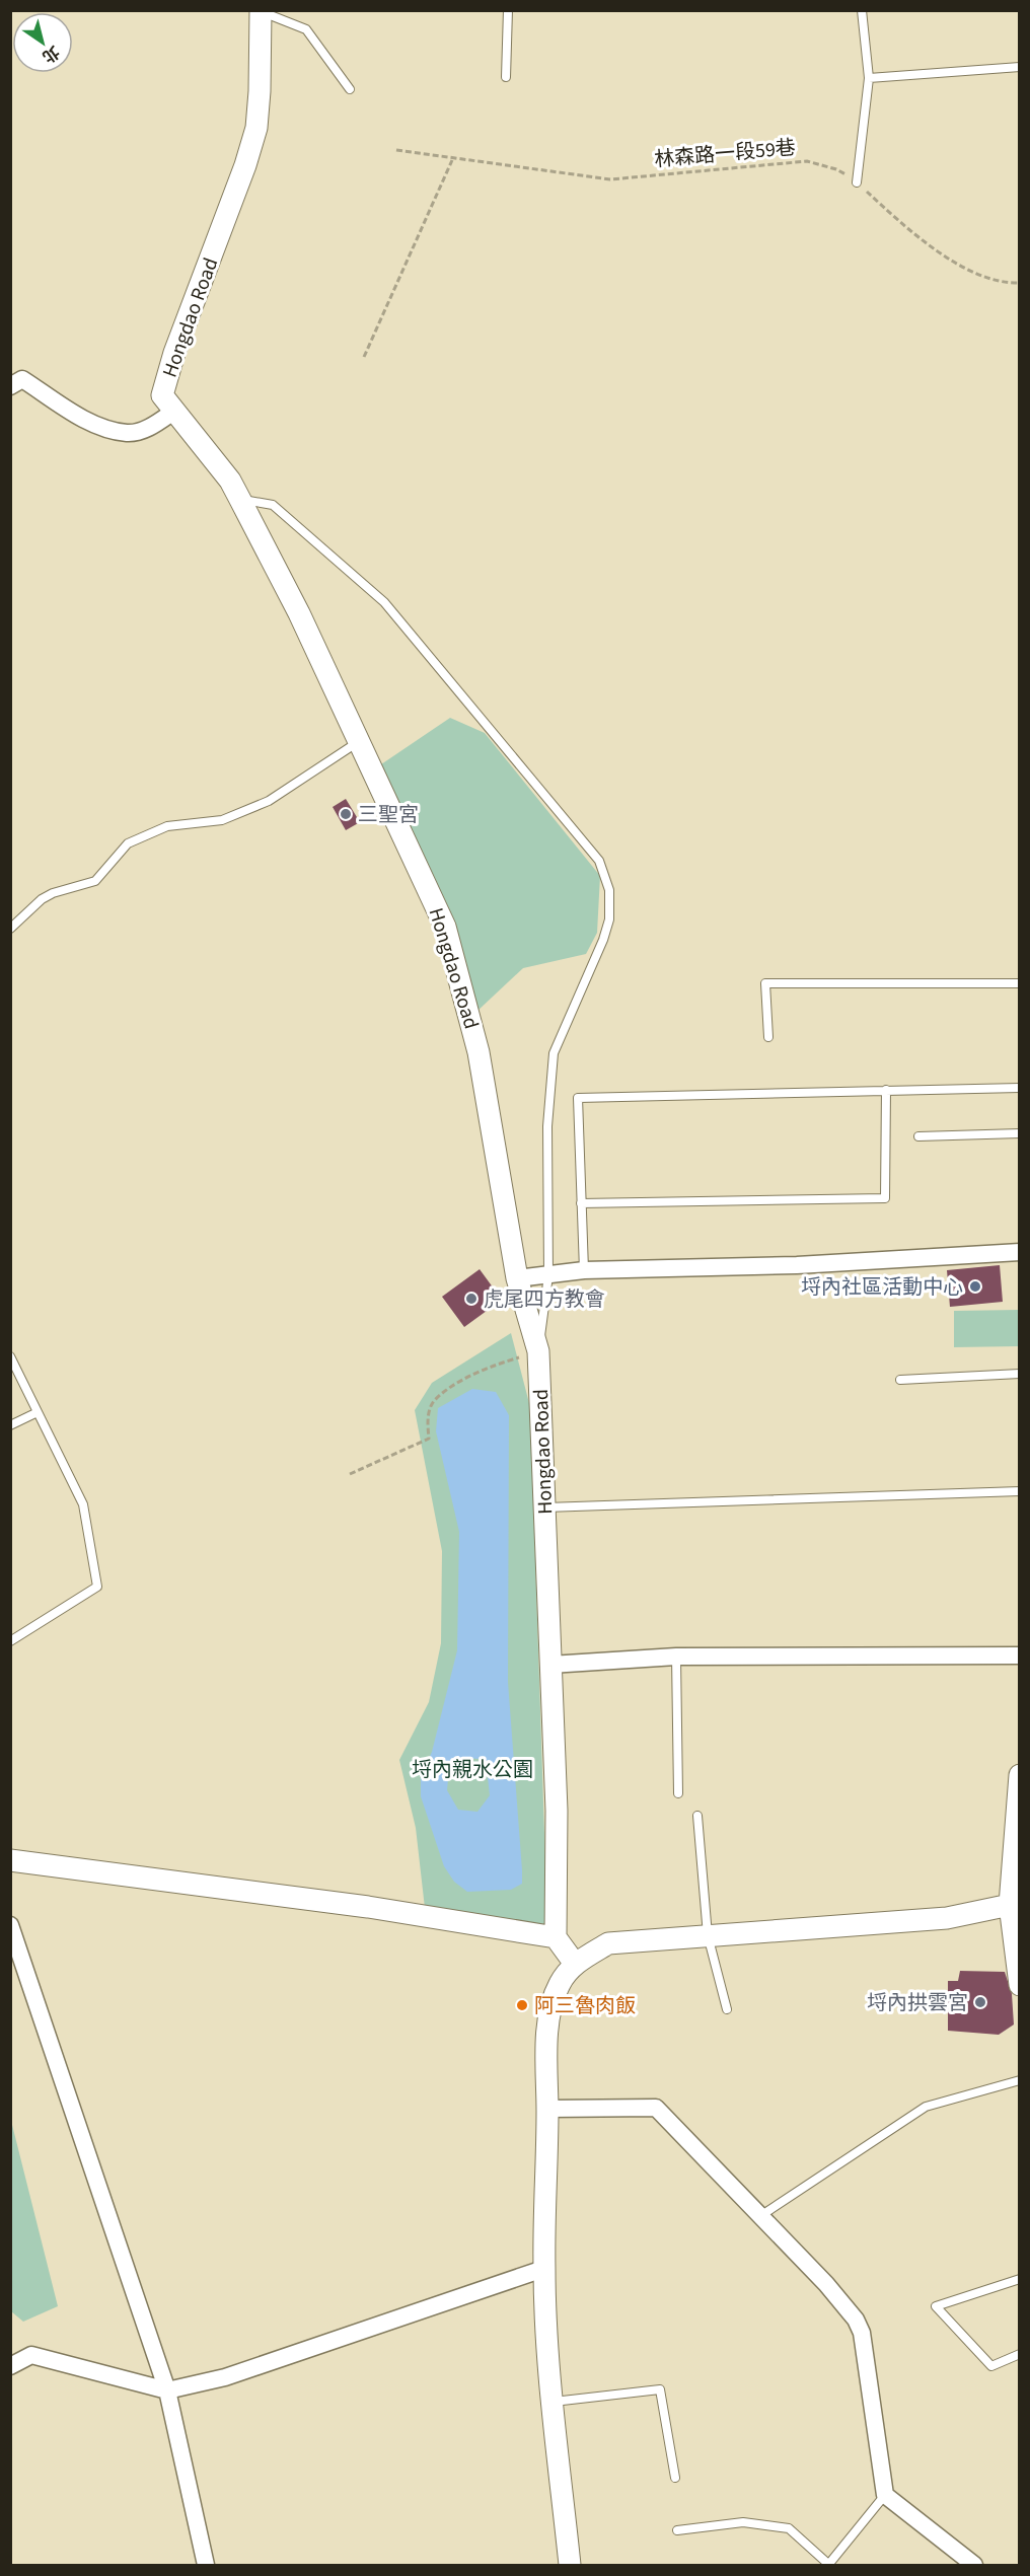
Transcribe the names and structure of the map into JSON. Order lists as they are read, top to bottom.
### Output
{
  "streets": {
    "street": ["Hongdao Road"],
    "path": ["林森路一段59巷"]
  },
  "parks": ["埒內親水公園"],
  "places": [
    "三聖宮",
    "埒內社區活動中心",
    "虎尾四方教會",
    "埒內拱雲宮",
    "阿三魯肉飯"
  ],
  "north": "bottom right"
}
